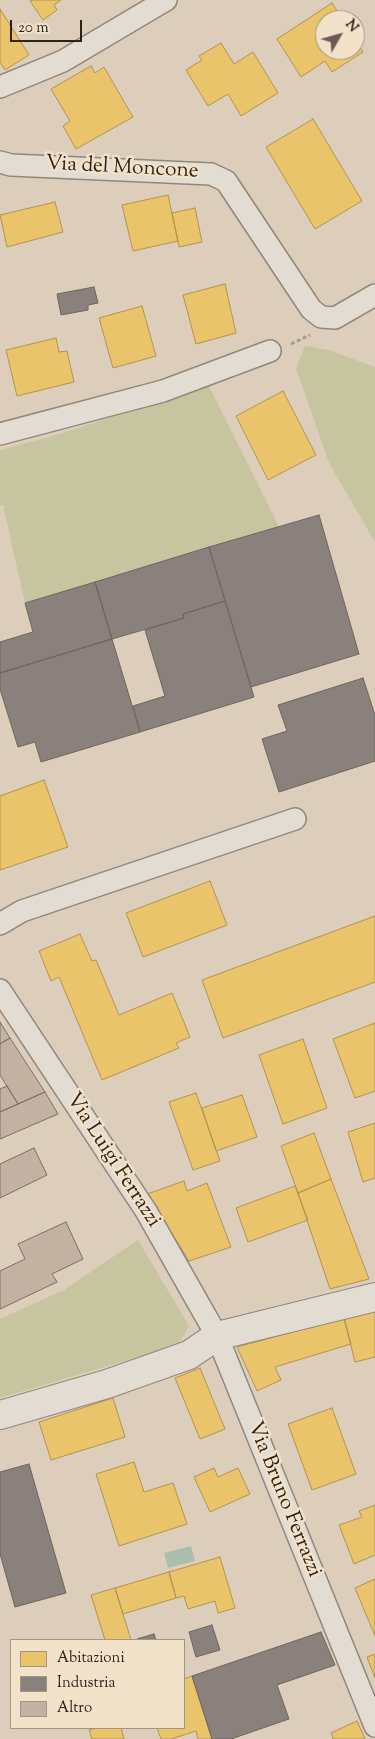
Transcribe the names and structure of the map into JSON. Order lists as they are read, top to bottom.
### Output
{
  "streets": {
    "street": ["Via del Moncone", "Via Luigi Ferrazzi", "Via Bruno Ferrazzi"]
  },
  "crossings": [
    ["Via Luigi Ferrazzi", "Via Bruno Ferrazzi"]
  ],
  "legend": ["Abitazioni", "Industria", "Altro"],
  "scale_bar": "20 m",
  "north": "top right"
}
